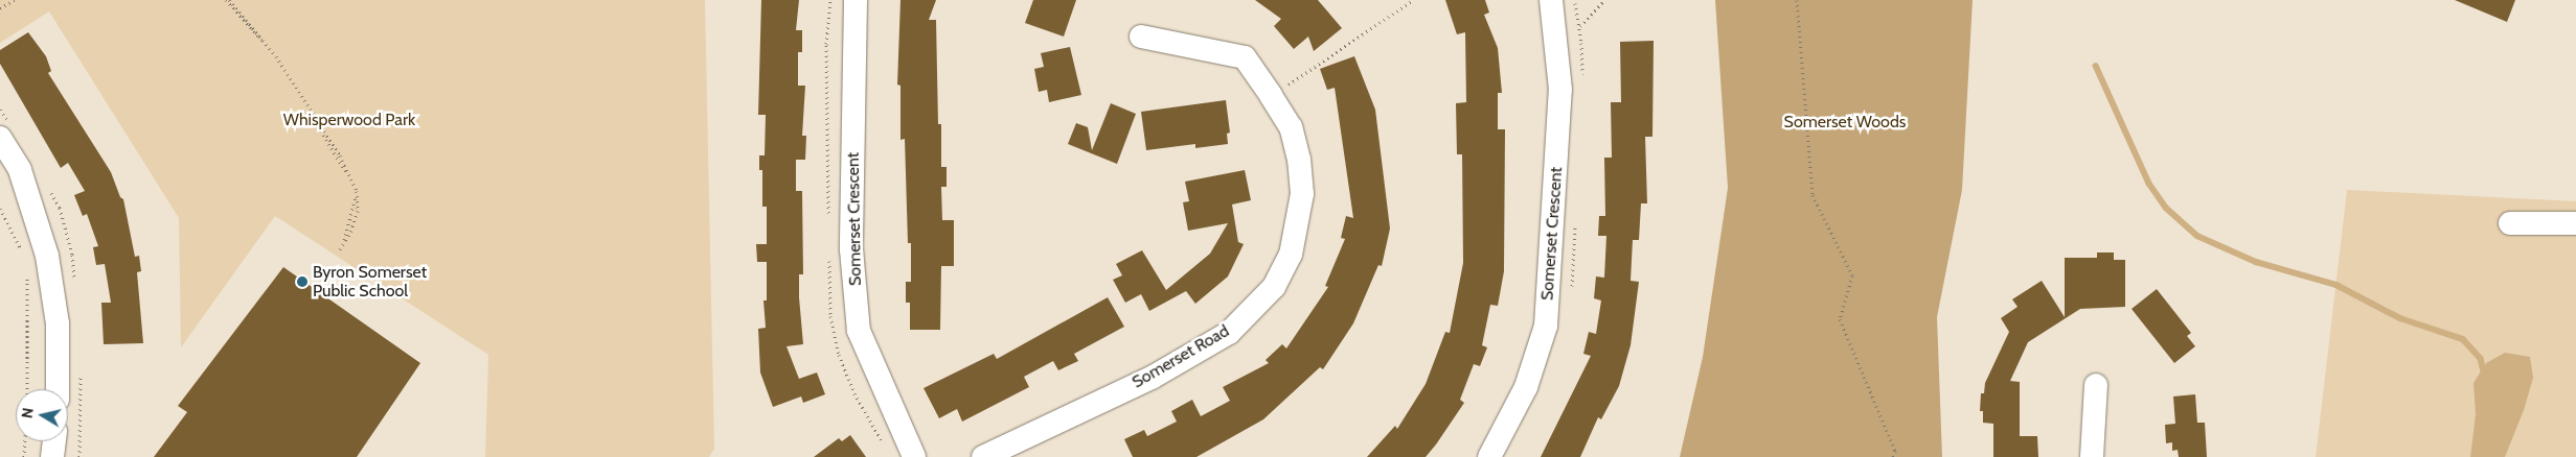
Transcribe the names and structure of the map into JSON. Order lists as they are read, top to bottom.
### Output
{
  "streets": {
    "street": ["Somerset Crescent", "Somerset Road"]
  },
  "parks": ["Whisperwood Park", "Somerset Woods"],
  "places": ["Byron Somerset Public School"],
  "north": "left"
}
